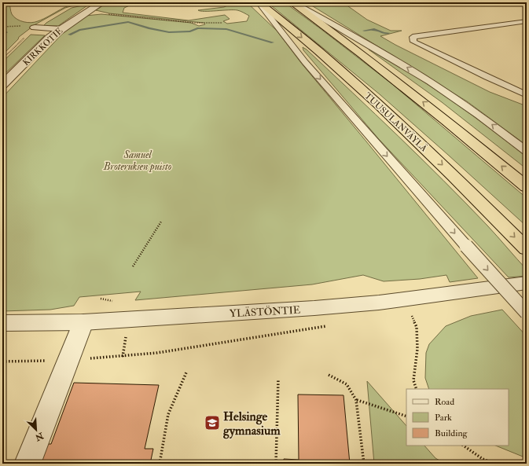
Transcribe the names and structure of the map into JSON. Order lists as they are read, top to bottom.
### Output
{
  "streets": {
    "highway": ["TUUSULANVÄYLÄ"],
    "street": ["KIRKKOTIE", "YLÄSTÖNTIE"]
  },
  "parks": ["Samuel Broteruksen puisto"],
  "places": {
    "school or university": ["Helsinge gymnasium"]
  },
  "legend": ["Road", "Park", "Building"],
  "north": "bottom right"
}
